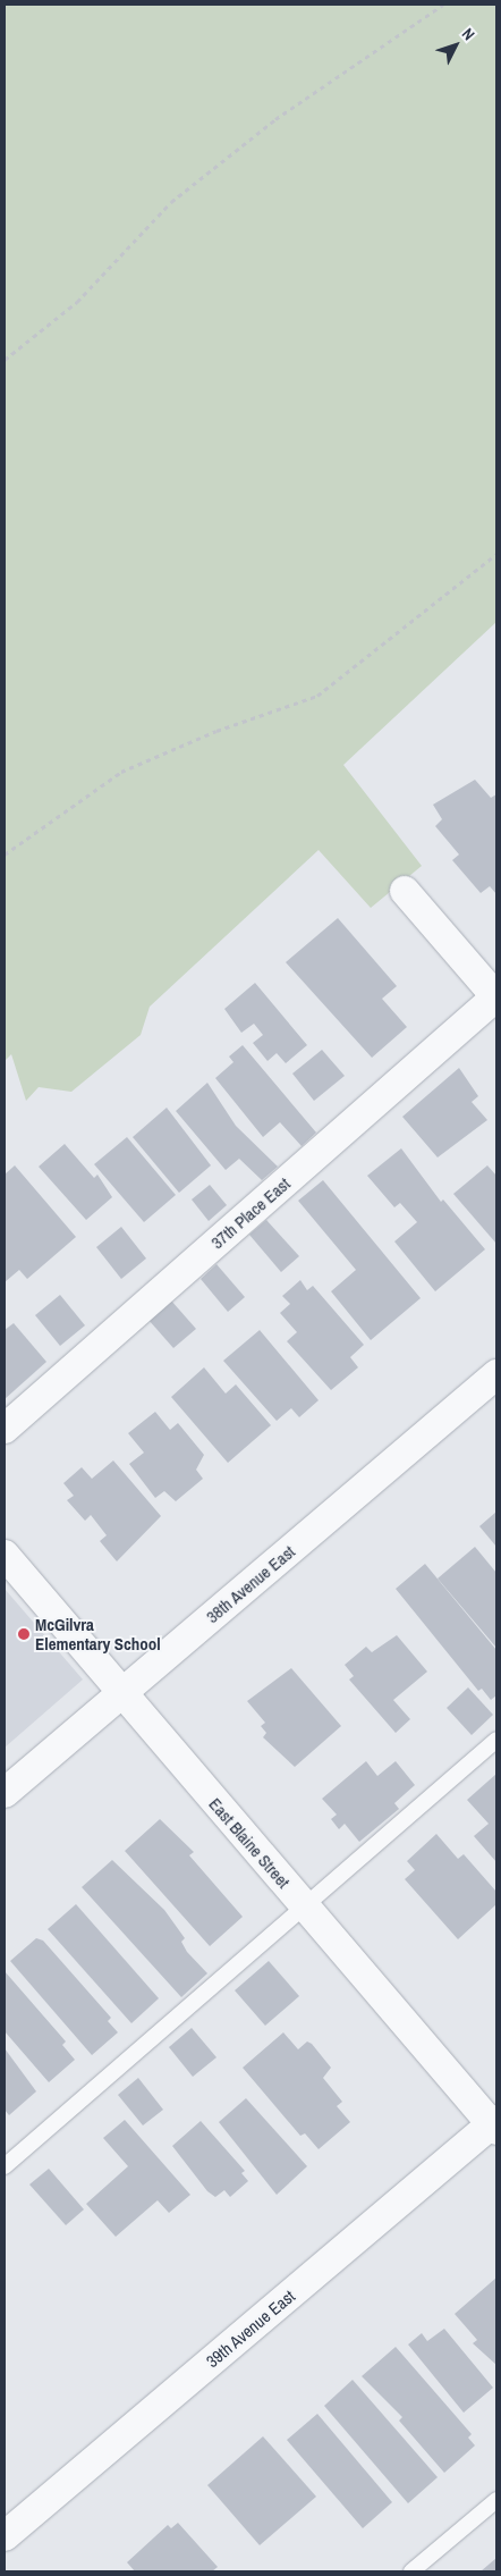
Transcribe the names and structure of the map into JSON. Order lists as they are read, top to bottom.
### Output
{
  "streets": {
    "street": [
      "37th Place East",
      "38th Avenue East",
      "East Blaine Street",
      "39th Avenue East"
    ]
  },
  "crossings": [
    ["38th Avenue East", "East Blaine Street"],
    ["East Blaine Street", "39th Avenue East"]
  ],
  "places": ["McGilvra Elementary School"],
  "north": "top right"
}
